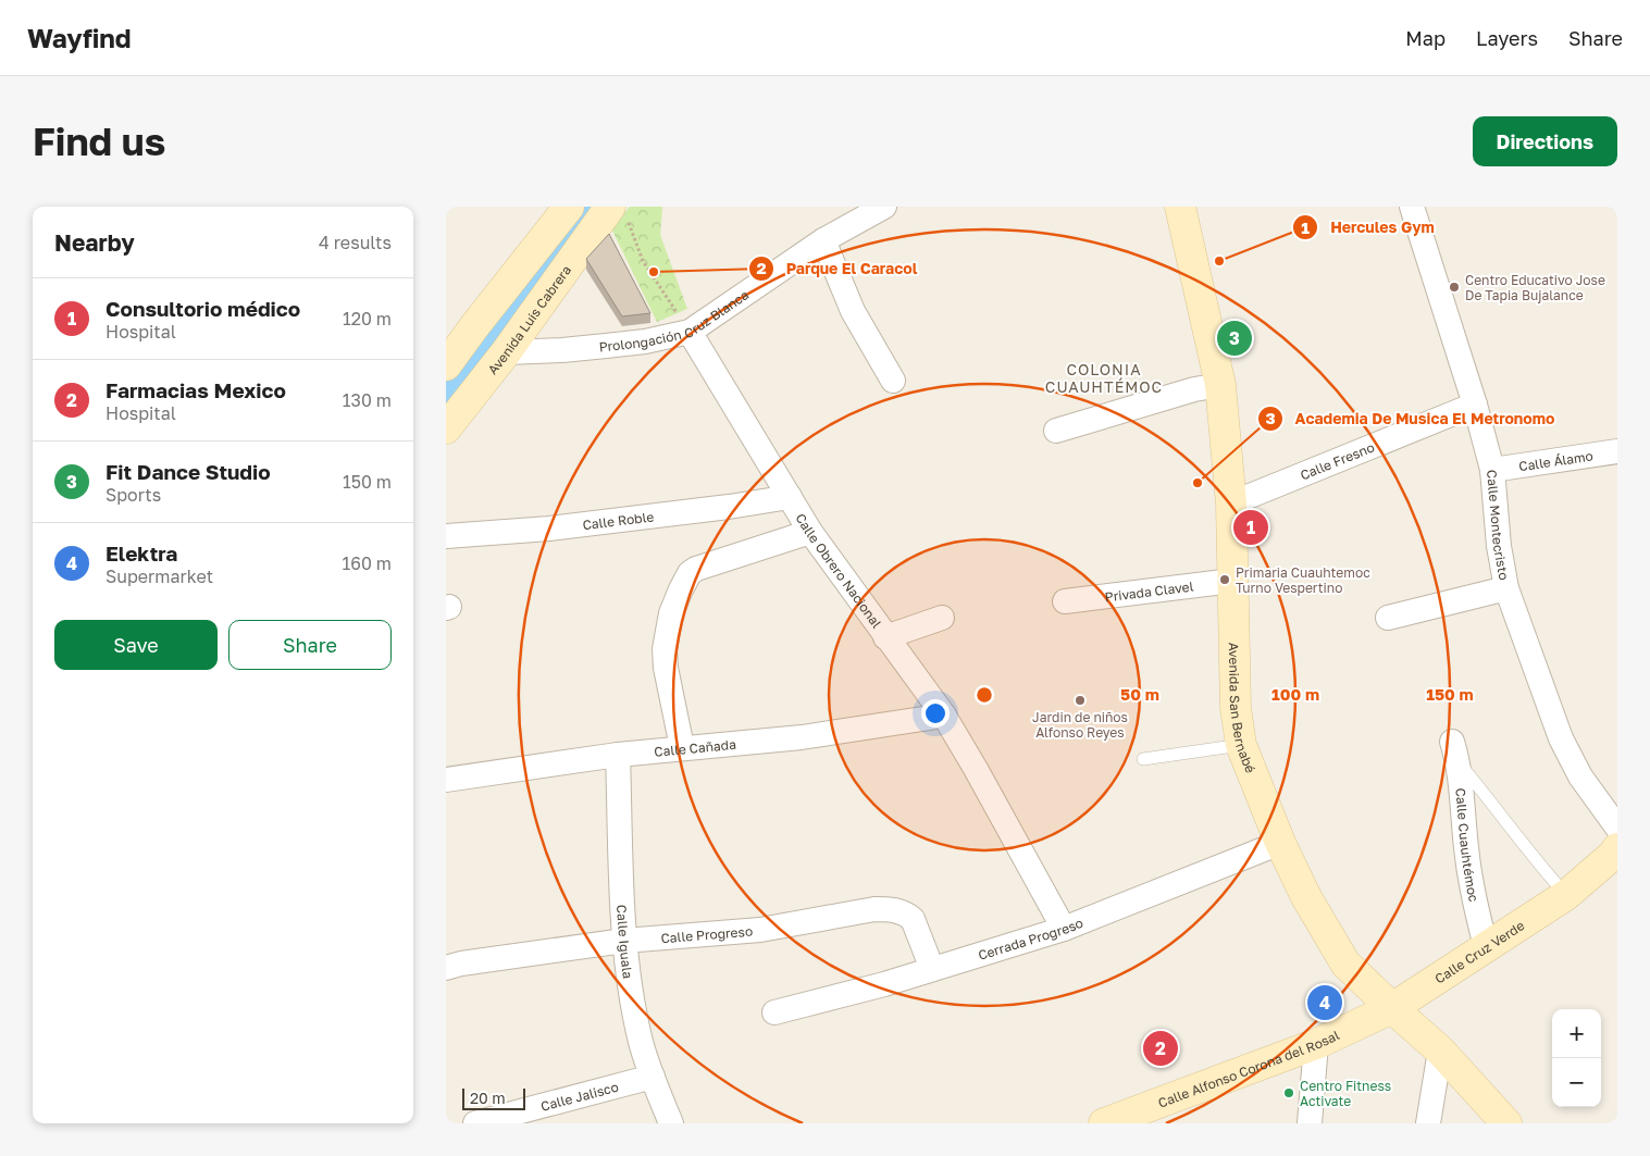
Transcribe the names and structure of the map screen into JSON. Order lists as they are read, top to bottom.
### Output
{
  "streets": {
    "street": [
      "Avenida Luis Cabrera",
      "Prolongación Cruz Blanca",
      "Calle Fresno",
      "Calle Álamo",
      "Calle Roble",
      "Calle Montecristo",
      "Calle Obrero Nacional",
      "Privada Clavel",
      "Avenida San Bernabé",
      "Calle Cañada",
      "Calle Cuauhtémoc",
      "Calle Progreso",
      "Cerrada Progreso",
      "Calle Iguala",
      "Calle Cruz Verde",
      "Calle Alfonso Corona del Rosal",
      "Calle Jalisco"
    ]
  },
  "crossings": [
    ["Avenida Luis Cabrera", "Prolongación Cruz Blanca"],
    ["Prolongación Cruz Blanca", "Calle Obrero Nacional"],
    ["Calle Fresno", "Calle Montecristo"],
    ["Calle Fresno", "Avenida San Bernabé"],
    ["Calle Álamo", "Calle Montecristo"],
    ["Calle Roble", "Calle Obrero Nacional"],
    ["Calle Montecristo", "Calle Cruz Verde"],
    ["Calle Obrero Nacional", "Calle Cañada"],
    ["Calle Obrero Nacional", "Cerrada Progreso"],
    ["Privada Clavel", "Avenida San Bernabé"],
    ["Avenida San Bernabé", "Cerrada Progreso"],
    ["Avenida San Bernabé", "Calle Cruz Verde"],
    ["Avenida San Bernabé", "Calle Alfonso Corona del Rosal"],
    ["Calle Cañada", "Calle Iguala"],
    ["Calle Cuauhtémoc", "Calle Cruz Verde"],
    ["Calle Progreso", "Cerrada Progreso"],
    ["Calle Progreso", "Calle Iguala"],
    ["Calle Iguala", "Calle Jalisco"],
    ["Calle Cruz Verde", "Calle Alfonso Corona del Rosal"]
  ],
  "districts": ["COLONIA CUAUHTÉMOC"],
  "places": [
    "Hercules Gym",
    "Parque El Caracol",
    "Centro Educativo Jose De Tapia Bujalance",
    "Academia De Musica El Metronomo",
    "Primaria Cuauhtemoc Turno Vespertino",
    "Jardin de niños Alfonso Reyes",
    "Centro Fitness Activate"
  ],
  "scale_bar": "20 m",
  "page": {
    "header": "Wayfind",
    "nav": ["Map", "Layers", "Share"],
    "buttons": [
      "Directions",
      ["Save", "Share"]
    ],
    "title": "Find us",
    "heading": ["Nearby", "4 results"],
    "list": [
      {
        "mark": "1",
        "name": "Consultorio médico",
        "note": "Hospital",
        "value": "120 m"
      },
      {
        "mark": "2",
        "name": "Farmacias Mexico",
        "note": "Hospital",
        "value": "130 m"
      },
      {
        "mark": "3",
        "name": "Fit Dance Studio",
        "note": "Sports",
        "value": "150 m"
      },
      {
        "mark": "4",
        "name": "Elektra",
        "note": "Supermarket",
        "value": "160 m"
      }
    ],
    "pins": [
      "3",
      "1",
      "4",
      "2"
    ],
    "map_buttons": ["+", "−"],
    "scale": "20 m"
  },
  "rings": ["50 m", "100 m", "150 m"]
}
